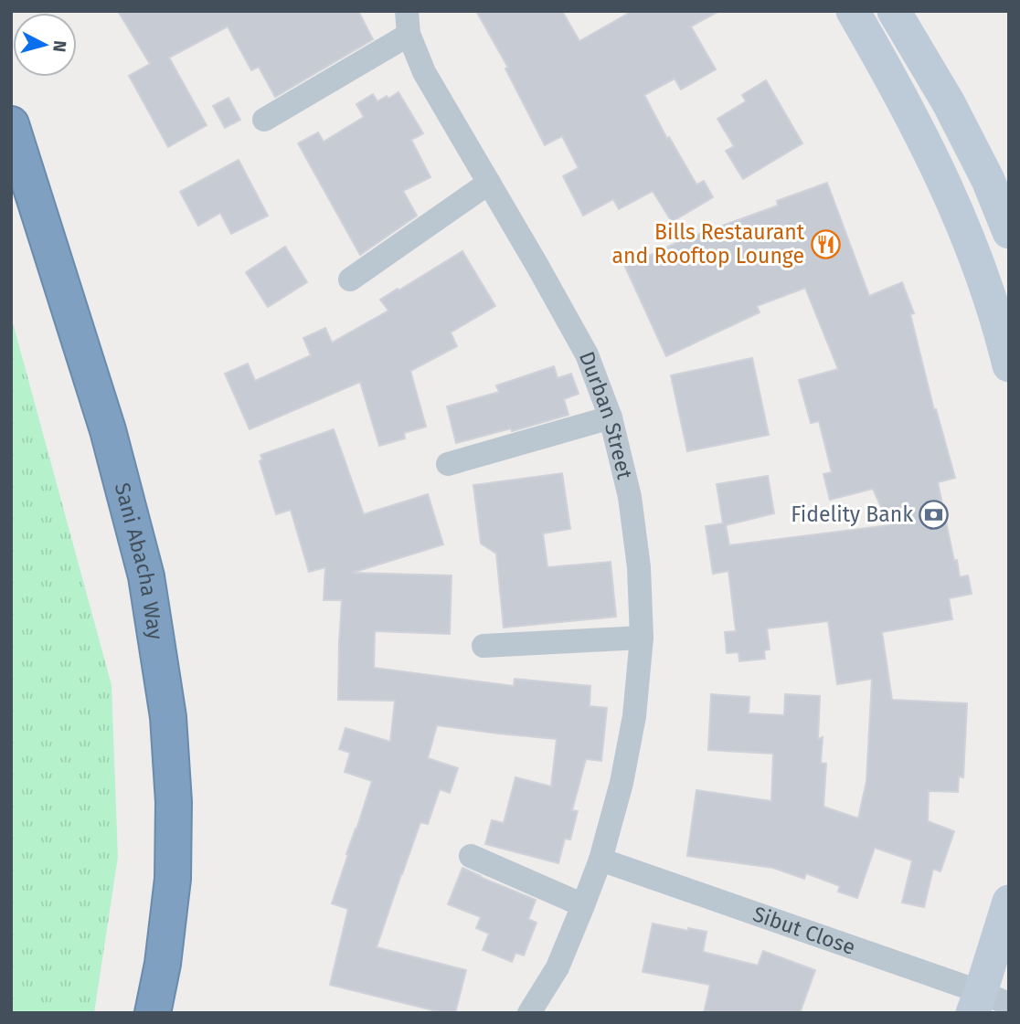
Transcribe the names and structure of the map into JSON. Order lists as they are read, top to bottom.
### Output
{
  "streets": {
    "highway": ["Sani Abacha Way"],
    "street": ["Durban Street", "Sibut Close"]
  },
  "crossings": [
    ["Durban Street", "Sibut Close"]
  ],
  "places": {
    "restaurant": ["Bills Restaurant and Rooftop Lounge"],
    "bank": ["Fidelity Bank"]
  },
  "north": "right"
}
